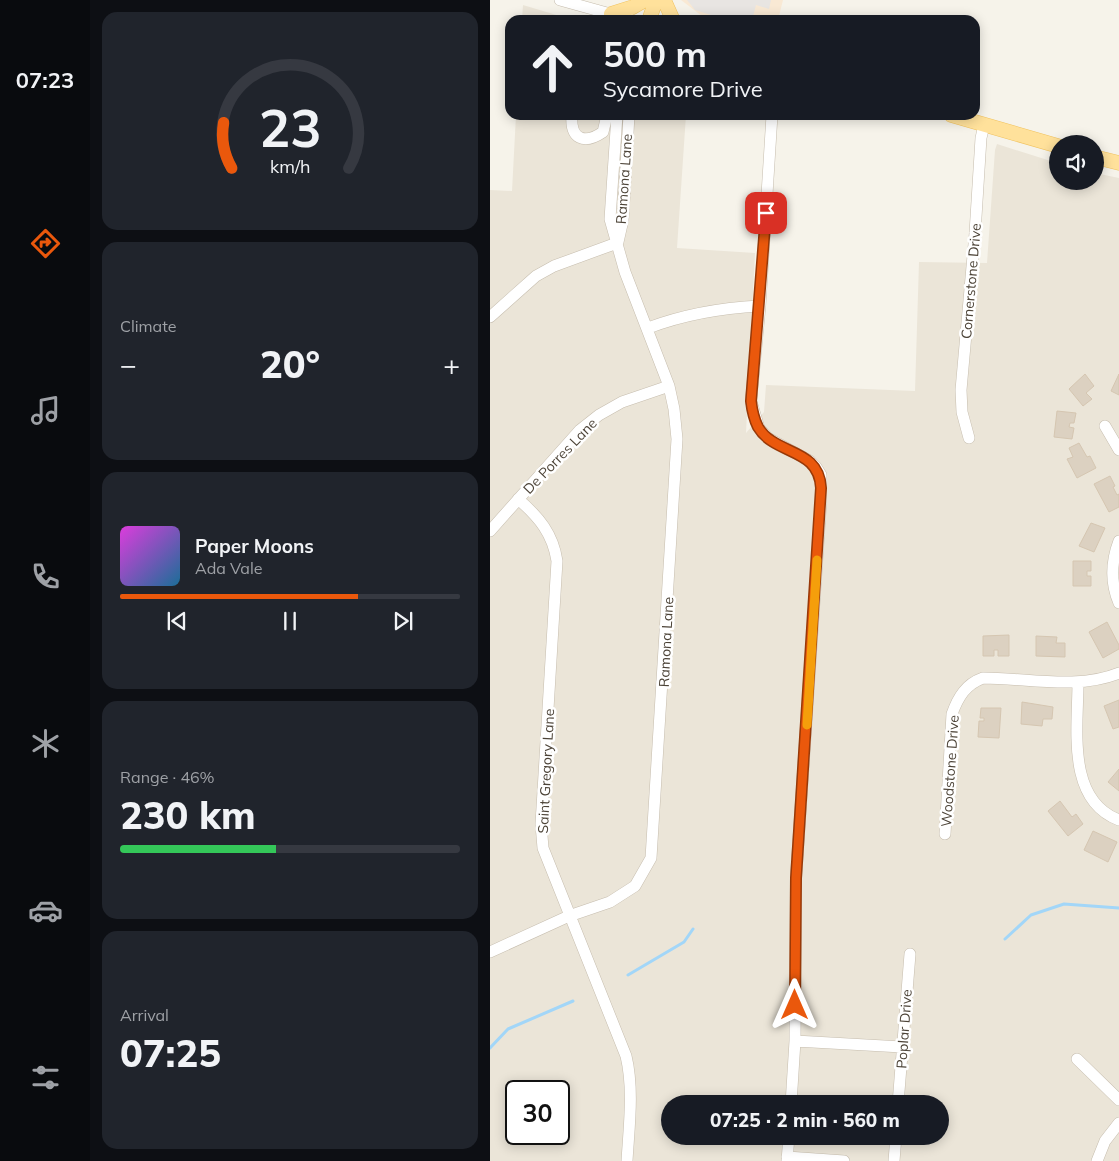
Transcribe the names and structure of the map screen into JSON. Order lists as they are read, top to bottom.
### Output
{
  "streets": {
    "street": [
      "Ramona Lane",
      "Cornerstone Drive",
      "De Porres Lane",
      "Saint Gregory Lane",
      "Woodstone Drive",
      "Poplar Drive"
    ]
  },
  "crossings": [
    ["Ramona Lane", "De Porres Lane"],
    ["Ramona Lane", "Saint Gregory Lane"],
    ["De Porres Lane", "Saint Gregory Lane"]
  ],
  "page": {
    "tabs": "07:23",
    "turn": ["500 m", "Sycamore Drive"],
    "tile": [
      "Climate",
      ["Range · 46%", "230 km"],
      ["Arrival", "07:25"]
    ],
    "heat": ["−", "20°", "+"],
    "song": ["Paper Moons", "Ada Vale"],
    "limit": "30",
    "trip": "07:25 · 2 min · 560 m",
    "gauge": ["23", "km/h"]
  }
}
